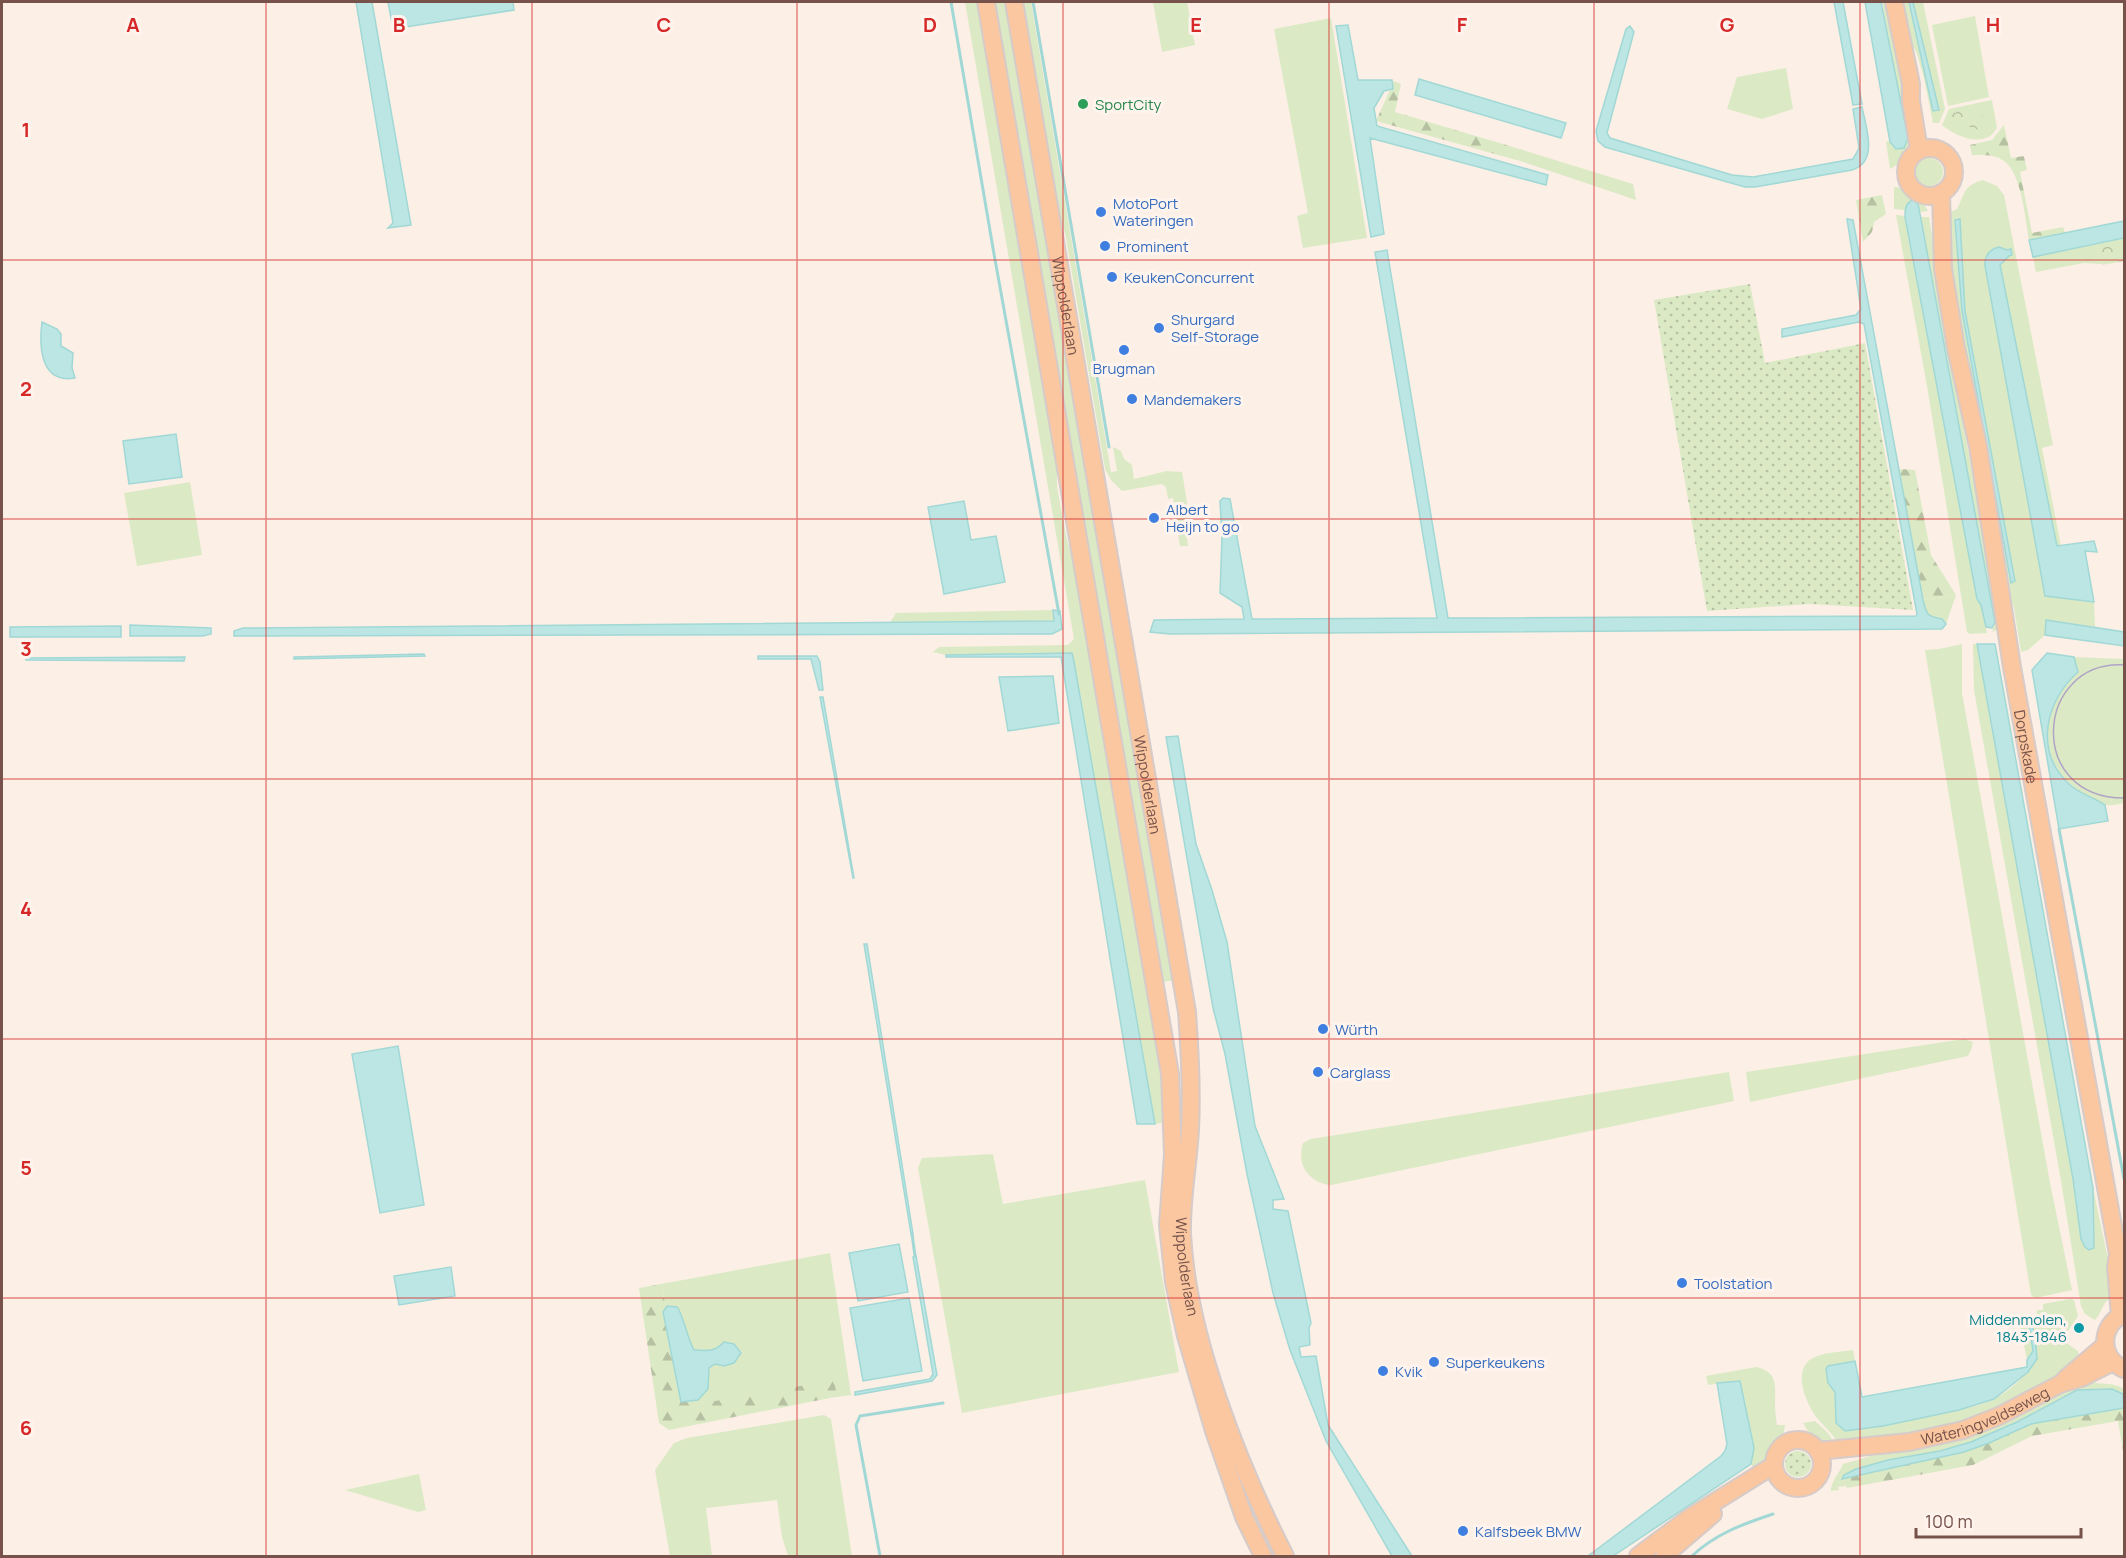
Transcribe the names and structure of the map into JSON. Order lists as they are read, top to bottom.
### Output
{
  "streets": {
    "main road": ["Wippolderlaan", "Dorpskade", "Wateringveldseweg"]
  },
  "places": [
    "SportCity",
    "MotoPort Wateringen",
    "Prominent",
    "KeukenConcurrent",
    "Shurgard Self-Storage",
    "Brugman",
    "Mandemakers",
    "Albert Heijn to go",
    "Würth",
    "Carglass",
    "Toolstation",
    "Middenmolen, 1843-1846",
    "Superkeukens",
    "Kvik",
    "Kalfsbeek BMW"
  ],
  "scale_bar": "100 m",
  "grid": {
    "columns": [
      "A",
      "B",
      "C",
      "D",
      "E",
      "F",
      "G",
      "H"
    ],
    "rows": [
      "1",
      "2",
      "3",
      "4",
      "5",
      "6"
    ]
  }
}
